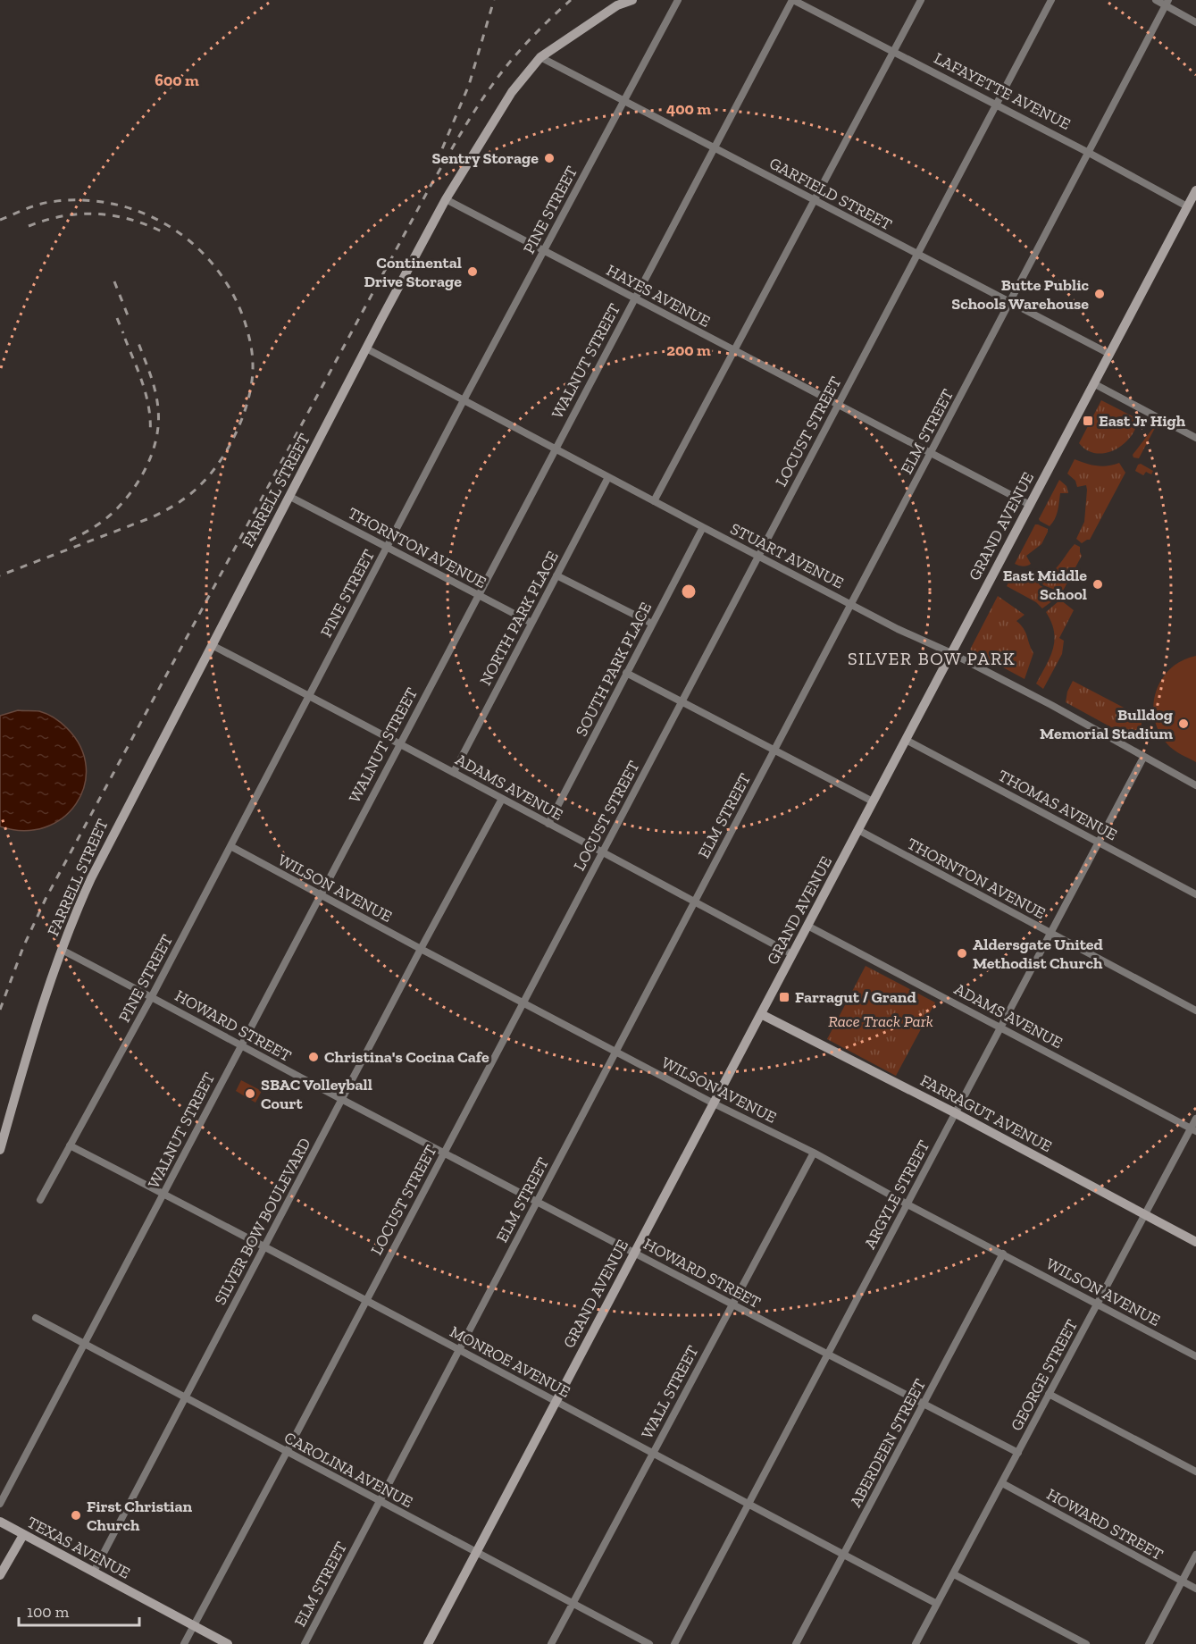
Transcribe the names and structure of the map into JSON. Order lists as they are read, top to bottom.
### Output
{
  "streets": {
    "main road": [
      "FARRELL STREET",
      "GRAND AVENUE",
      "FARRAGUT AVENUE",
      "TEXAS AVENUE"
    ],
    "street": [
      "LAFAYETTE AVENUE",
      "GARFIELD STREET",
      "PINE STREET",
      "HAYES AVENUE",
      "WALNUT STREET",
      "LOCUST STREET",
      "ELM STREET",
      "THORNTON AVENUE",
      "STUART AVENUE",
      "NORTH PARK PLACE",
      "SOUTH PARK PLACE",
      "ADAMS AVENUE",
      "THOMAS AVENUE",
      "WILSON AVENUE",
      "HOWARD STREET",
      "ARGYLE STREET",
      "SILVER BOW BOULEVARD",
      "MONROE AVENUE",
      "GEORGE STREET",
      "WALL STREET",
      "ABERDEEN STREET",
      "CAROLINA AVENUE"
    ]
  },
  "crossings": [
    ["LAFAYETTE AVENUE", "WALNUT STREET"],
    ["LAFAYETTE AVENUE", "LOCUST STREET"],
    ["LAFAYETTE AVENUE", "ELM STREET"],
    ["LAFAYETTE AVENUE", "GRAND AVENUE"],
    ["GARFIELD STREET", "PINE STREET"],
    ["GARFIELD STREET", "WALNUT STREET"],
    ["GARFIELD STREET", "LOCUST STREET"],
    ["GARFIELD STREET", "ELM STREET"],
    ["GARFIELD STREET", "FARRELL STREET"],
    ["GARFIELD STREET", "GRAND AVENUE"],
    ["PINE STREET", "HAYES AVENUE"],
    ["PINE STREET", "THORNTON AVENUE"],
    ["PINE STREET", "STUART AVENUE"],
    ["PINE STREET", "ADAMS AVENUE"],
    ["PINE STREET", "WILSON AVENUE"],
    ["PINE STREET", "HOWARD STREET"],
    ["PINE STREET", "MONROE AVENUE"],
    ["HAYES AVENUE", "WALNUT STREET"],
    ["HAYES AVENUE", "LOCUST STREET"],
    ["HAYES AVENUE", "ELM STREET"],
    ["HAYES AVENUE", "FARRELL STREET"],
    ["HAYES AVENUE", "GRAND AVENUE"],
    ["WALNUT STREET", "THORNTON AVENUE"],
    ["WALNUT STREET", "STUART AVENUE"],
    ["WALNUT STREET", "ADAMS AVENUE"],
    ["WALNUT STREET", "WILSON AVENUE"],
    ["WALNUT STREET", "HOWARD STREET"],
    ["WALNUT STREET", "MONROE AVENUE"],
    ["WALNUT STREET", "CAROLINA AVENUE"],
    ["LOCUST STREET", "STUART AVENUE"],
    ["LOCUST STREET", "ADAMS AVENUE"],
    ["LOCUST STREET", "WILSON AVENUE"],
    ["LOCUST STREET", "HOWARD STREET"],
    ["LOCUST STREET", "MONROE AVENUE"],
    ["LOCUST STREET", "CAROLINA AVENUE"],
    ["LOCUST STREET", "TEXAS AVENUE"],
    ["ELM STREET", "STUART AVENUE"],
    ["ELM STREET", "ADAMS AVENUE"],
    ["ELM STREET", "WILSON AVENUE"],
    ["ELM STREET", "HOWARD STREET"],
    ["ELM STREET", "MONROE AVENUE"],
    ["ELM STREET", "CAROLINA AVENUE"],
    ["FARRELL STREET", "THORNTON AVENUE"],
    ["FARRELL STREET", "STUART AVENUE"],
    ["FARRELL STREET", "ADAMS AVENUE"],
    ["FARRELL STREET", "HOWARD STREET"],
    ["GRAND AVENUE", "THORNTON AVENUE"],
    ["GRAND AVENUE", "STUART AVENUE"],
    ["GRAND AVENUE", "ADAMS AVENUE"],
    ["GRAND AVENUE", "THOMAS AVENUE"],
    ["GRAND AVENUE", "WILSON AVENUE"],
    ["GRAND AVENUE", "HOWARD STREET"],
    ["GRAND AVENUE", "FARRAGUT AVENUE"],
    ["GRAND AVENUE", "MONROE AVENUE"],
    ["GRAND AVENUE", "CAROLINA AVENUE"],
    ["THORNTON AVENUE", "NORTH PARK PLACE"],
    ["THORNTON AVENUE", "ARGYLE STREET"],
    ["STUART AVENUE", "NORTH PARK PLACE"],
    ["STUART AVENUE", "SOUTH PARK PLACE"],
    ["STUART AVENUE", "ARGYLE STREET"],
    ["NORTH PARK PLACE", "ADAMS AVENUE"],
    ["SOUTH PARK PLACE", "ADAMS AVENUE"],
    ["ADAMS AVENUE", "ARGYLE STREET"],
    ["ADAMS AVENUE", "SILVER BOW BOULEVARD"],
    ["ADAMS AVENUE", "GEORGE STREET"],
    ["THOMAS AVENUE", "ARGYLE STREET"],
    ["WILSON AVENUE", "ARGYLE STREET"],
    ["WILSON AVENUE", "SILVER BOW BOULEVARD"],
    ["WILSON AVENUE", "GEORGE STREET"],
    ["WILSON AVENUE", "WALL STREET"],
    ["WILSON AVENUE", "ABERDEEN STREET"],
    ["HOWARD STREET", "ARGYLE STREET"],
    ["HOWARD STREET", "SILVER BOW BOULEVARD"],
    ["HOWARD STREET", "GEORGE STREET"],
    ["HOWARD STREET", "WALL STREET"],
    ["HOWARD STREET", "ABERDEEN STREET"],
    ["FARRAGUT AVENUE", "ARGYLE STREET"],
    ["FARRAGUT AVENUE", "GEORGE STREET"],
    ["ARGYLE STREET", "MONROE AVENUE"],
    ["SILVER BOW BOULEVARD", "MONROE AVENUE"],
    ["SILVER BOW BOULEVARD", "CAROLINA AVENUE"],
    ["SILVER BOW BOULEVARD", "TEXAS AVENUE"],
    ["MONROE AVENUE", "GEORGE STREET"],
    ["MONROE AVENUE", "WALL STREET"],
    ["MONROE AVENUE", "ABERDEEN STREET"],
    ["WALL STREET", "CAROLINA AVENUE"]
  ],
  "districts": ["SILVER BOW PARK"],
  "parks": ["Race Track Park"],
  "places": {
    "other": [
      "Sentry Storage",
      "Continental Drive Storage",
      "Butte Public Schools Warehouse",
      "East Middle School",
      "Bulldog Memorial Stadium",
      "Aldersgate United Methodist Church",
      "Christina's Cocina Cafe",
      "SBAC Volleyball Court",
      "First Christian Church"
    ],
    "transit": ["East Jr High", "Farragut / Grand"]
  },
  "scale_bar": "100 m",
  "rings": ["600 m", "400 m", "200 m"]
}
